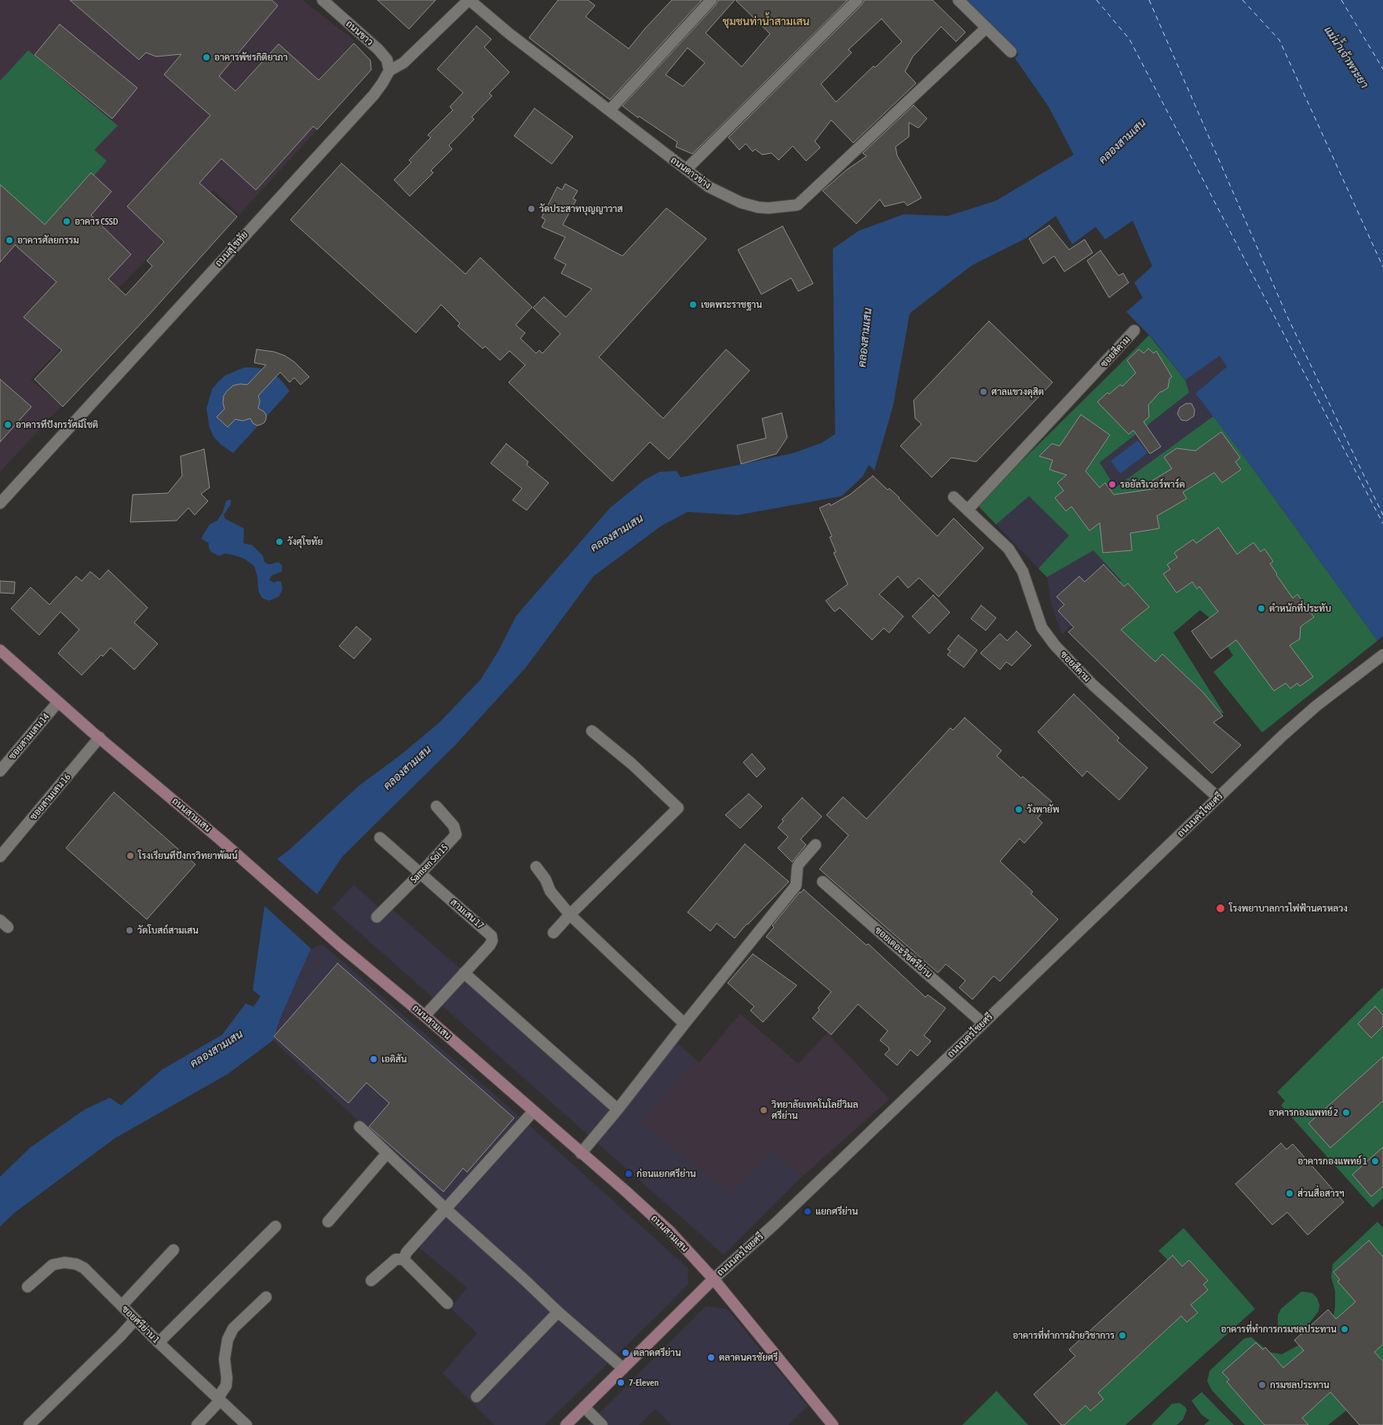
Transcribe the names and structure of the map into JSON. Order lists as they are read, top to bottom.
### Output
{
  "streets": {
    "main road": ["ถนนสามเสน", "ถนนนครไชยศรี"],
    "street": [
      "ถนนขาว",
      "ถนนดาวข่าง",
      "ถนนสุโขทัย",
      "ซอยสีคาม",
      "ซอยสามเสน 14",
      "ซอยสามเสน 16",
      "Samsen Soi 15",
      "สามเสน 17",
      "ซอยเดอะริชศรีย่าน",
      "ซอยศรีย่าน 1"
    ]
  },
  "crossings": [
    ["ถนนขาว", "ถนนสุโขทัย"],
    ["ถนนดาวข่าง", "ถนนสุโขทัย"],
    ["ซอยสีคาม", "ถนนนครไชยศรี"],
    ["ซอยสามเสน 14", "ถนนสามเสน"],
    ["ซอยสามเสน 16", "ถนนสามเสน"],
    ["ถนนสามเสน", "ถนนนครไชยศรี"],
    ["ถนนสามเสน", "สามเสน 17"],
    ["ถนนนครไชยศรี", "ซอยเดอะริชศรีย่าน"],
    ["Samsen Soi 15", "สามเสน 17"]
  ],
  "districts": ["ชุมชนท่าน้ำสามเสน"],
  "water": ["แม่น้ำเจ้าพระยา", "คลองสามเสน"],
  "places": [
    "อาคารพัชรกิติยาภา",
    "วัดประสาทบุญญาวาส",
    "อาคาร CSSD",
    "อาคารศัลยกรรม",
    "เขตพระราชฐาน",
    "ศาลแขวงดุสิต",
    "อาคารทีปังกรรัศมีโชติ",
    "รอยัลริเวอร์พาร์ค",
    "วังศุโขทัย",
    "ตำหนักที่ประทับ",
    "วังพายัพ",
    "โรงเรียนทีปังกรวิทยาพัฒน์",
    "โรงพยาบาลการไฟฟ้านครหลวง",
    "วัดโบสถ์สามเสน",
    "เอดิสัน",
    "วิทยาลัยเทคโนโลยีวิมล ศรีย่าน",
    "อาคารกองแพทย์ 2",
    "อาคารกองแพทย์ 1",
    "ก่อนแยกศรีย่าน",
    "ส่วนสื่อสารฯ",
    "แยกศรีย่าน",
    "อาคารที่ทำการกรมชลประทาน",
    "อาคารที่ทำการฝ่ายวิชาการ",
    "ตลาดศรีย่าน",
    "ตลาดนครชัยศรี",
    "7-Eleven",
    "กรมชลประทาน"
  ]
}
